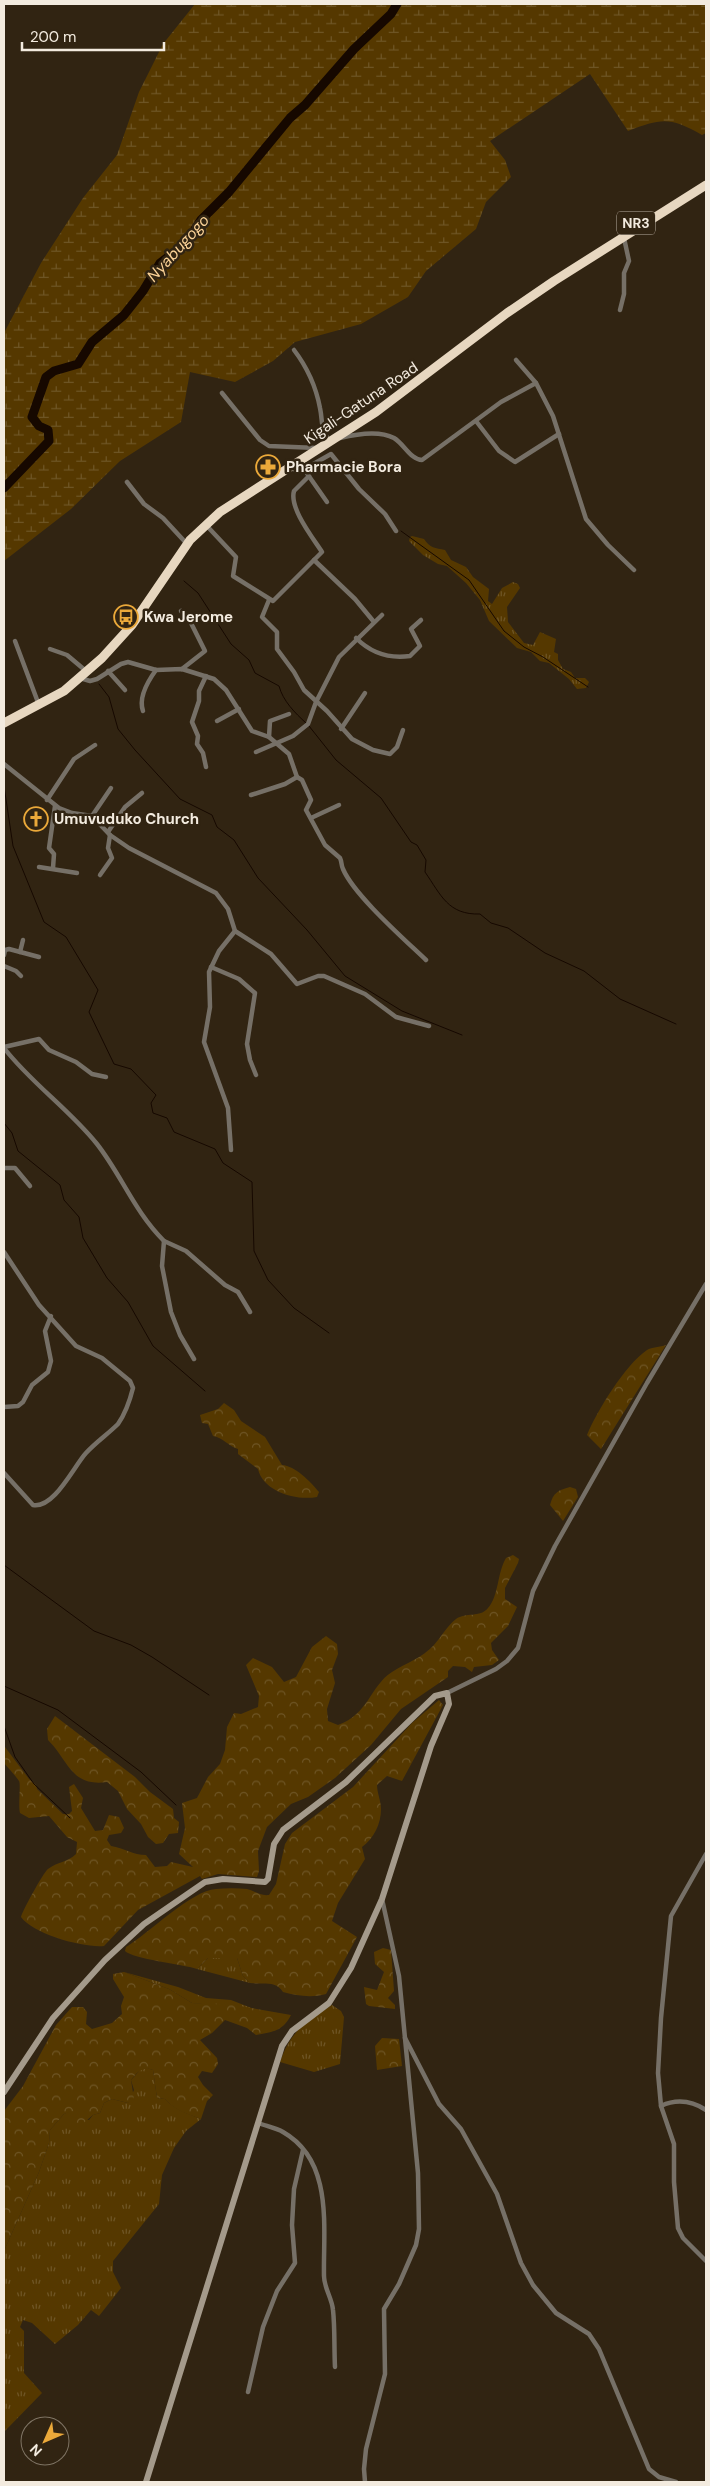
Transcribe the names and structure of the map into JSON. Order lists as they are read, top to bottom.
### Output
{
  "streets": {
    "highway": ["NR3", "Kigali-Gatuna Road"]
  },
  "water": ["Nyabugogo"],
  "places": {
    "pharmacy": ["Pharmacie Bora"],
    "bus stop": ["Kwa Jerome"],
    "church": ["Umuvuduko Church"]
  },
  "scale_bar": "200 m",
  "north": "bottom left"
}
